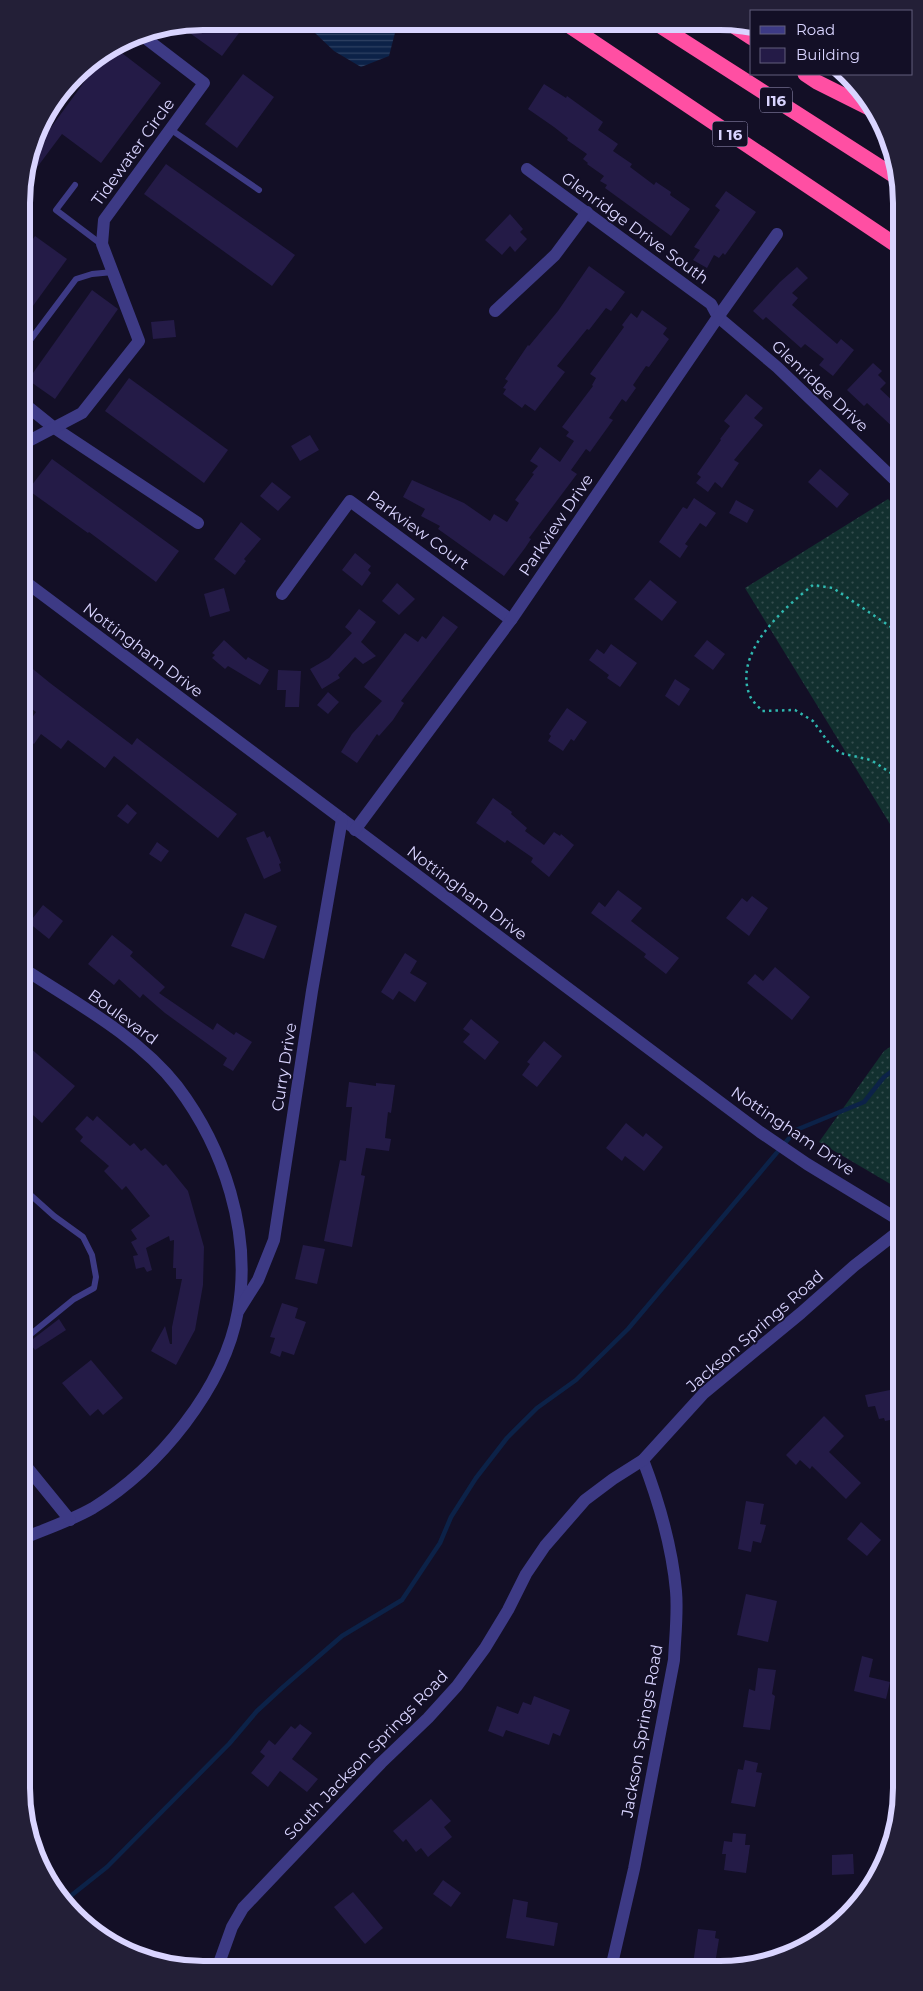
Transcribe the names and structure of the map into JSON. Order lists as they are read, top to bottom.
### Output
{
  "streets": {
    "highway": ["I16", "I 16"],
    "street": [
      "Tidewater Circle",
      "Glenridge Drive South",
      "Glenridge Drive",
      "Parkview Drive",
      "Parkview Court",
      "Nottingham Drive",
      "Boulevard",
      "Curry Drive",
      "Jackson Springs Road",
      "South Jackson Springs Road"
    ]
  },
  "crossings": [
    ["Glenridge Drive South", "Glenridge Drive"],
    ["Glenridge Drive South", "Parkview Drive"],
    ["Glenridge Drive", "Parkview Drive"],
    ["Parkview Drive", "Parkview Court"],
    ["Parkview Drive", "Nottingham Drive"],
    ["Nottingham Drive", "Curry Drive"],
    ["Boulevard", "Curry Drive"],
    ["Jackson Springs Road", "South Jackson Springs Road"]
  ],
  "legend": ["Road", "Building"]
}
